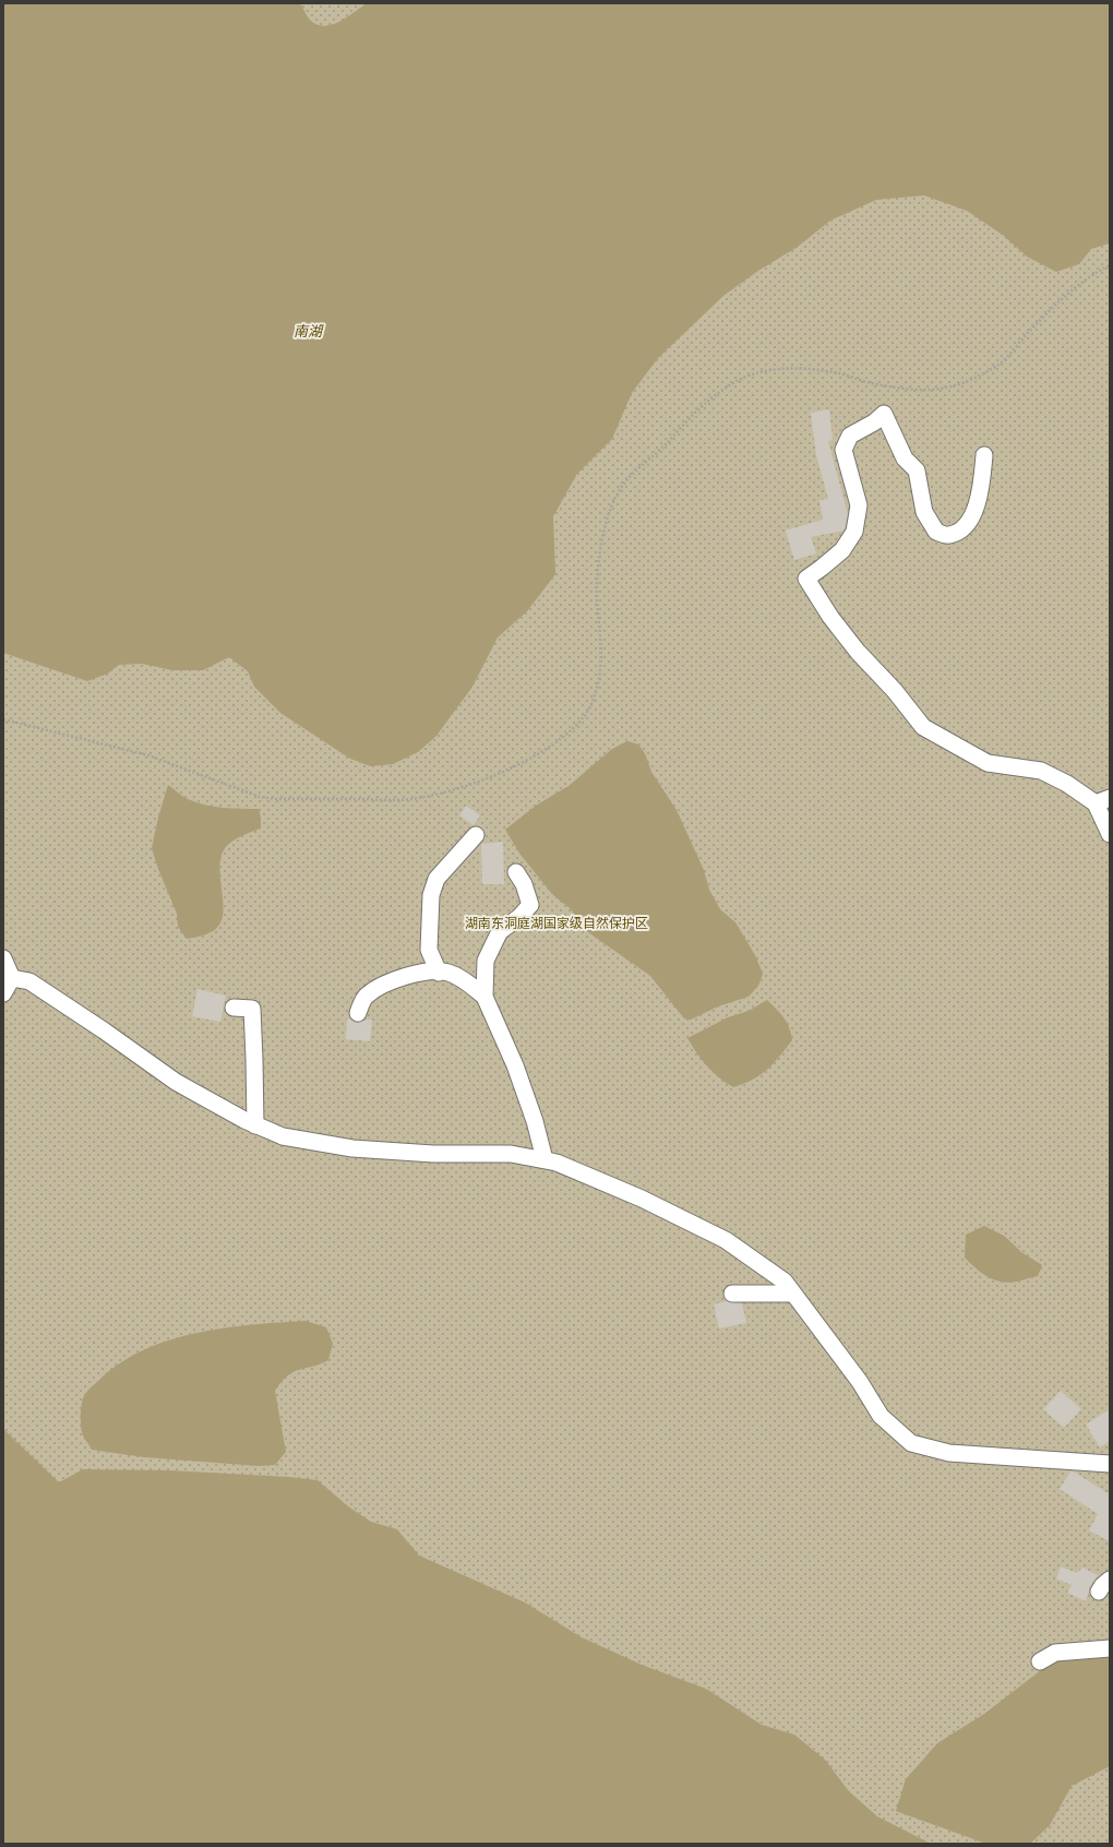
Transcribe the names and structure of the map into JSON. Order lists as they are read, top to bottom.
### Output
{
  "water": ["南湖"],
  "parks": ["湖南东洞庭湖国家级自然保护区"]
}
